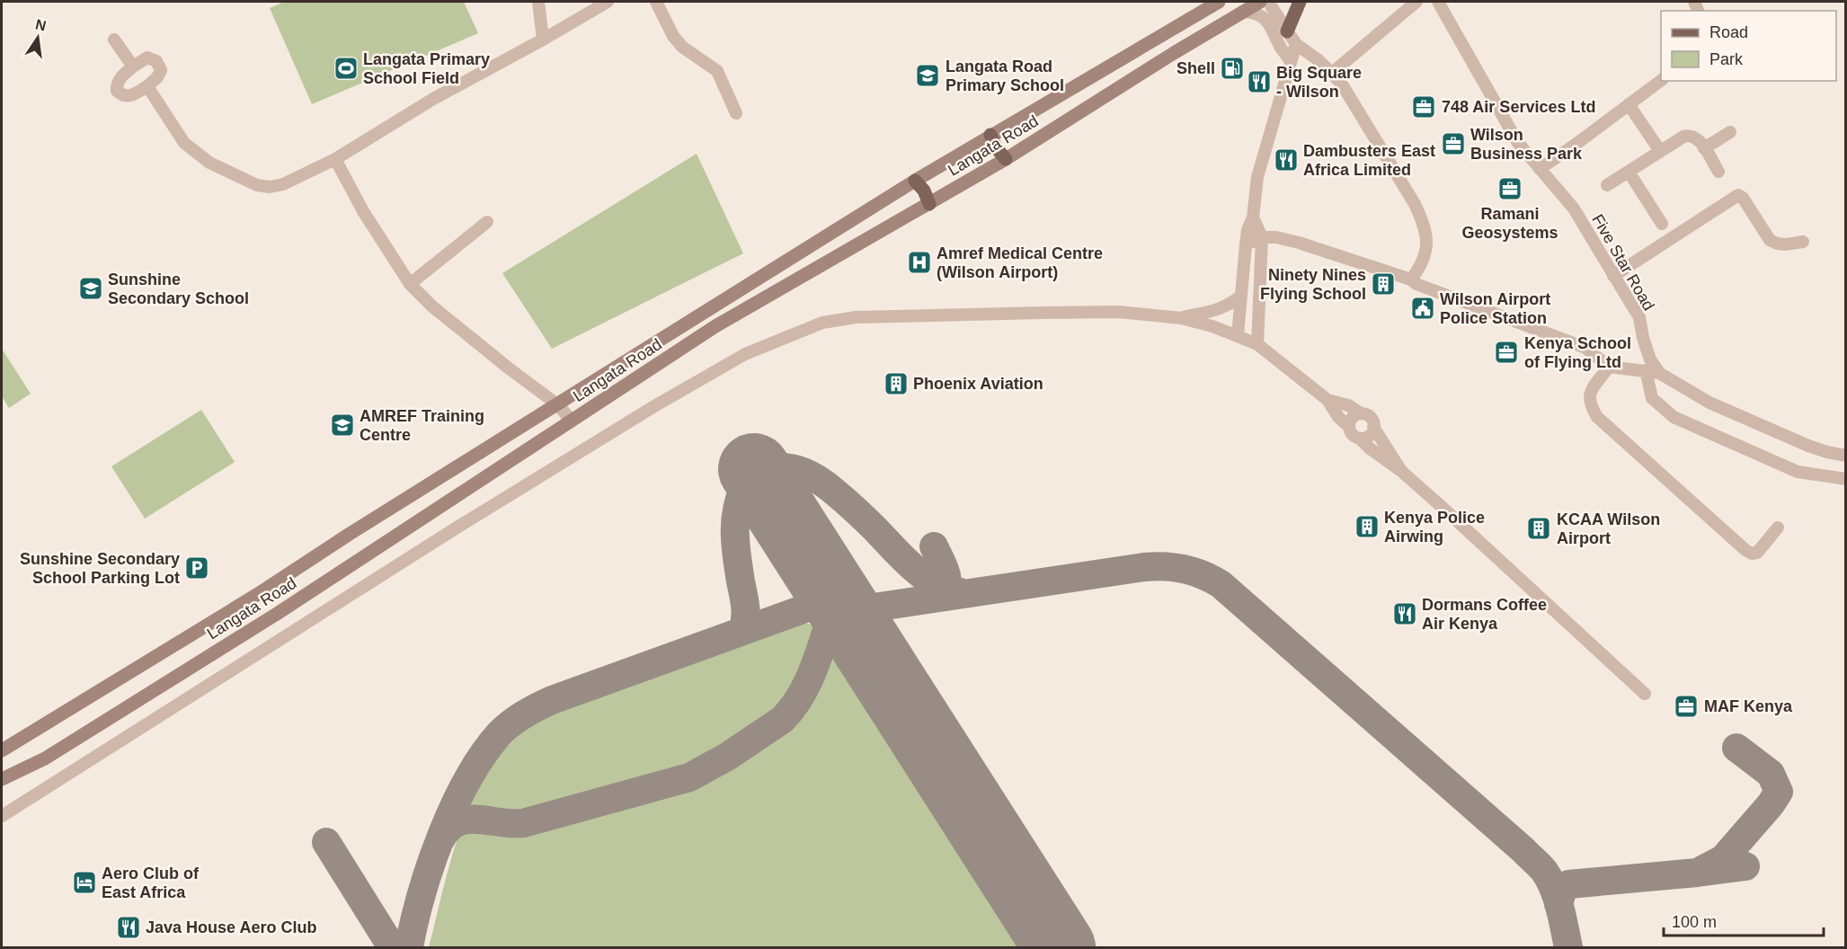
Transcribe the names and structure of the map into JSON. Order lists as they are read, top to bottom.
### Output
{
  "streets": {
    "main road": ["Langata Road"],
    "street": ["Five Star Road"]
  },
  "places": {
    "sports": ["Langata Primary School Field"],
    "fuel station": ["Shell"],
    "school or university": ["Langata Road Primary School", "Sunshine Secondary School", "AMREF Training Centre"],
    "restaurant": [
      "Big Square - Wilson",
      "Dambusters East Africa Limited",
      "Dormans Coffee Air Kenya",
      "Java House Aero Club"
    ],
    "office": [
      "748 Air Services Ltd",
      "Wilson Business Park",
      "Ramani Geosystems",
      "Kenya School of Flying Ltd",
      "MAF Kenya"
    ],
    "hospital": ["Amref Medical Centre (Wilson Airport)"],
    "building": [
      "Ninety Nines Flying School",
      "Phoenix Aviation",
      "Kenya Police Airwing",
      "KCAA Wilson Airport"
    ],
    "public building": ["Wilson Airport Police Station"],
    "parking": ["Sunshine Secondary School Parking Lot"],
    "hotel": ["Aero Club of East Africa"]
  },
  "legend": ["Road", "Park"],
  "scale_bar": "100 m",
  "north": "top"
}
